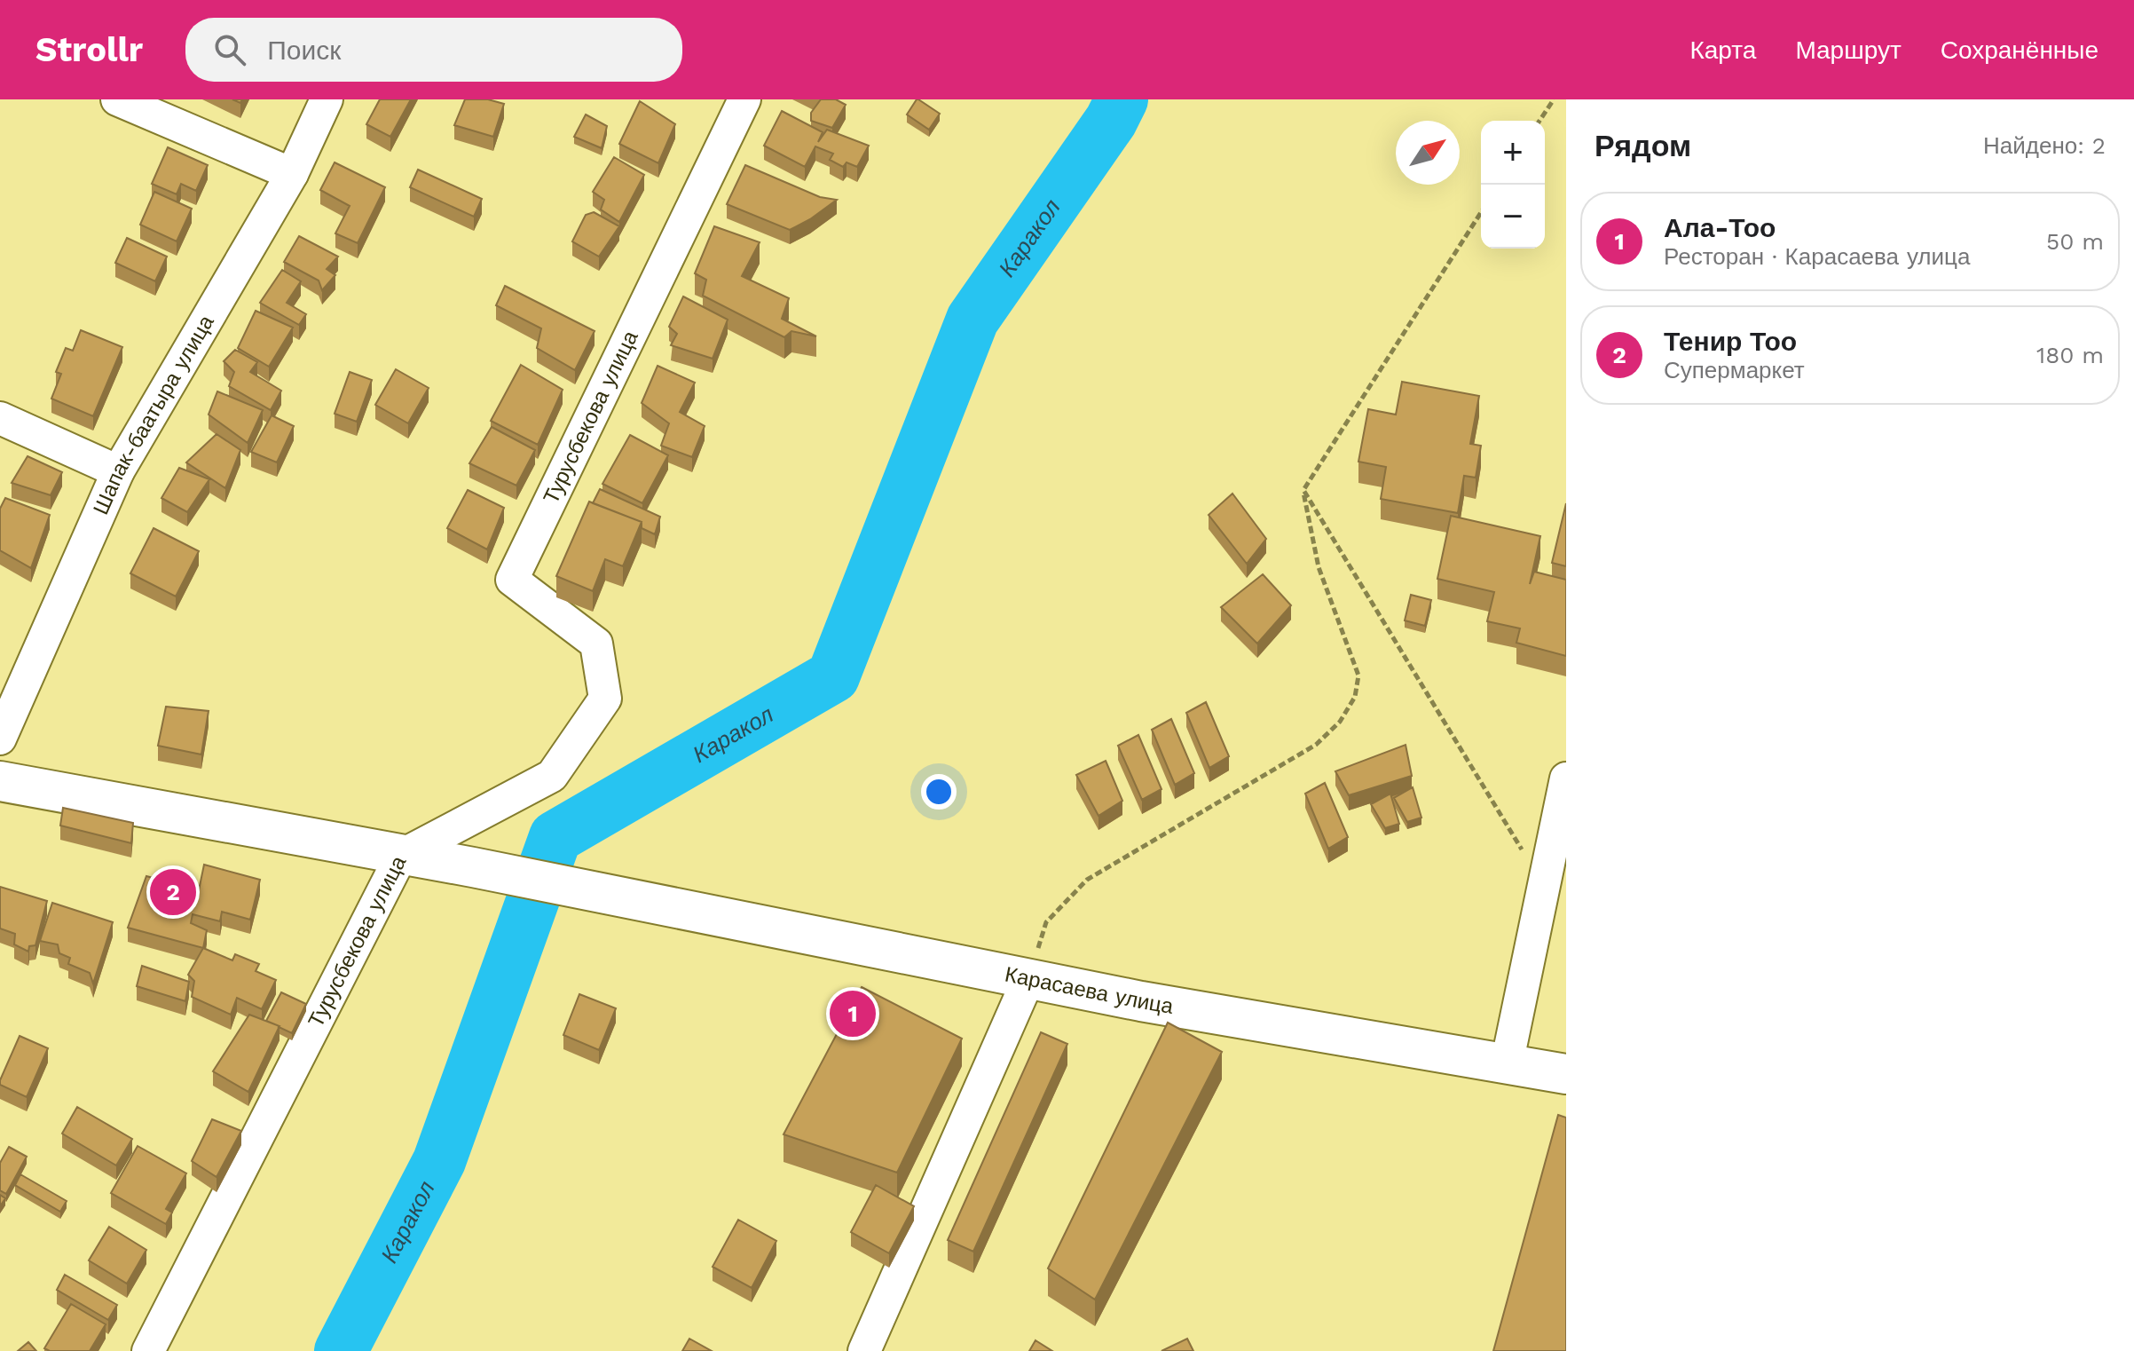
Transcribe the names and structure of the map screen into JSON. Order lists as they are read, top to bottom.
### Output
{
  "streets": {
    "street": ["Шапак-баатыра улица", "Турусбекова улица", "Карасаева улица"]
  },
  "crossings": [
    ["Турусбекова улица", "Карасаева улица"]
  ],
  "water": ["Каракол"],
  "north": "top right",
  "page": {
    "header": "Strollr",
    "search": "Поиск",
    "nav": ["Карта", "Маршрут", "Сохранённые"],
    "heading": ["Рядом", "Найдено: 2"],
    "map_buttons": ["+", "−"],
    "list": [
      {
        "mark": "1",
        "name": "Ала-Тоо",
        "note": "Ресторан · Карасаева улица",
        "value": "50 m"
      },
      {
        "mark": "2",
        "name": "Тенир Тоо",
        "note": "Супермаркет",
        "value": "180 m"
      }
    ],
    "pins": ["2", "1"]
  }
}
